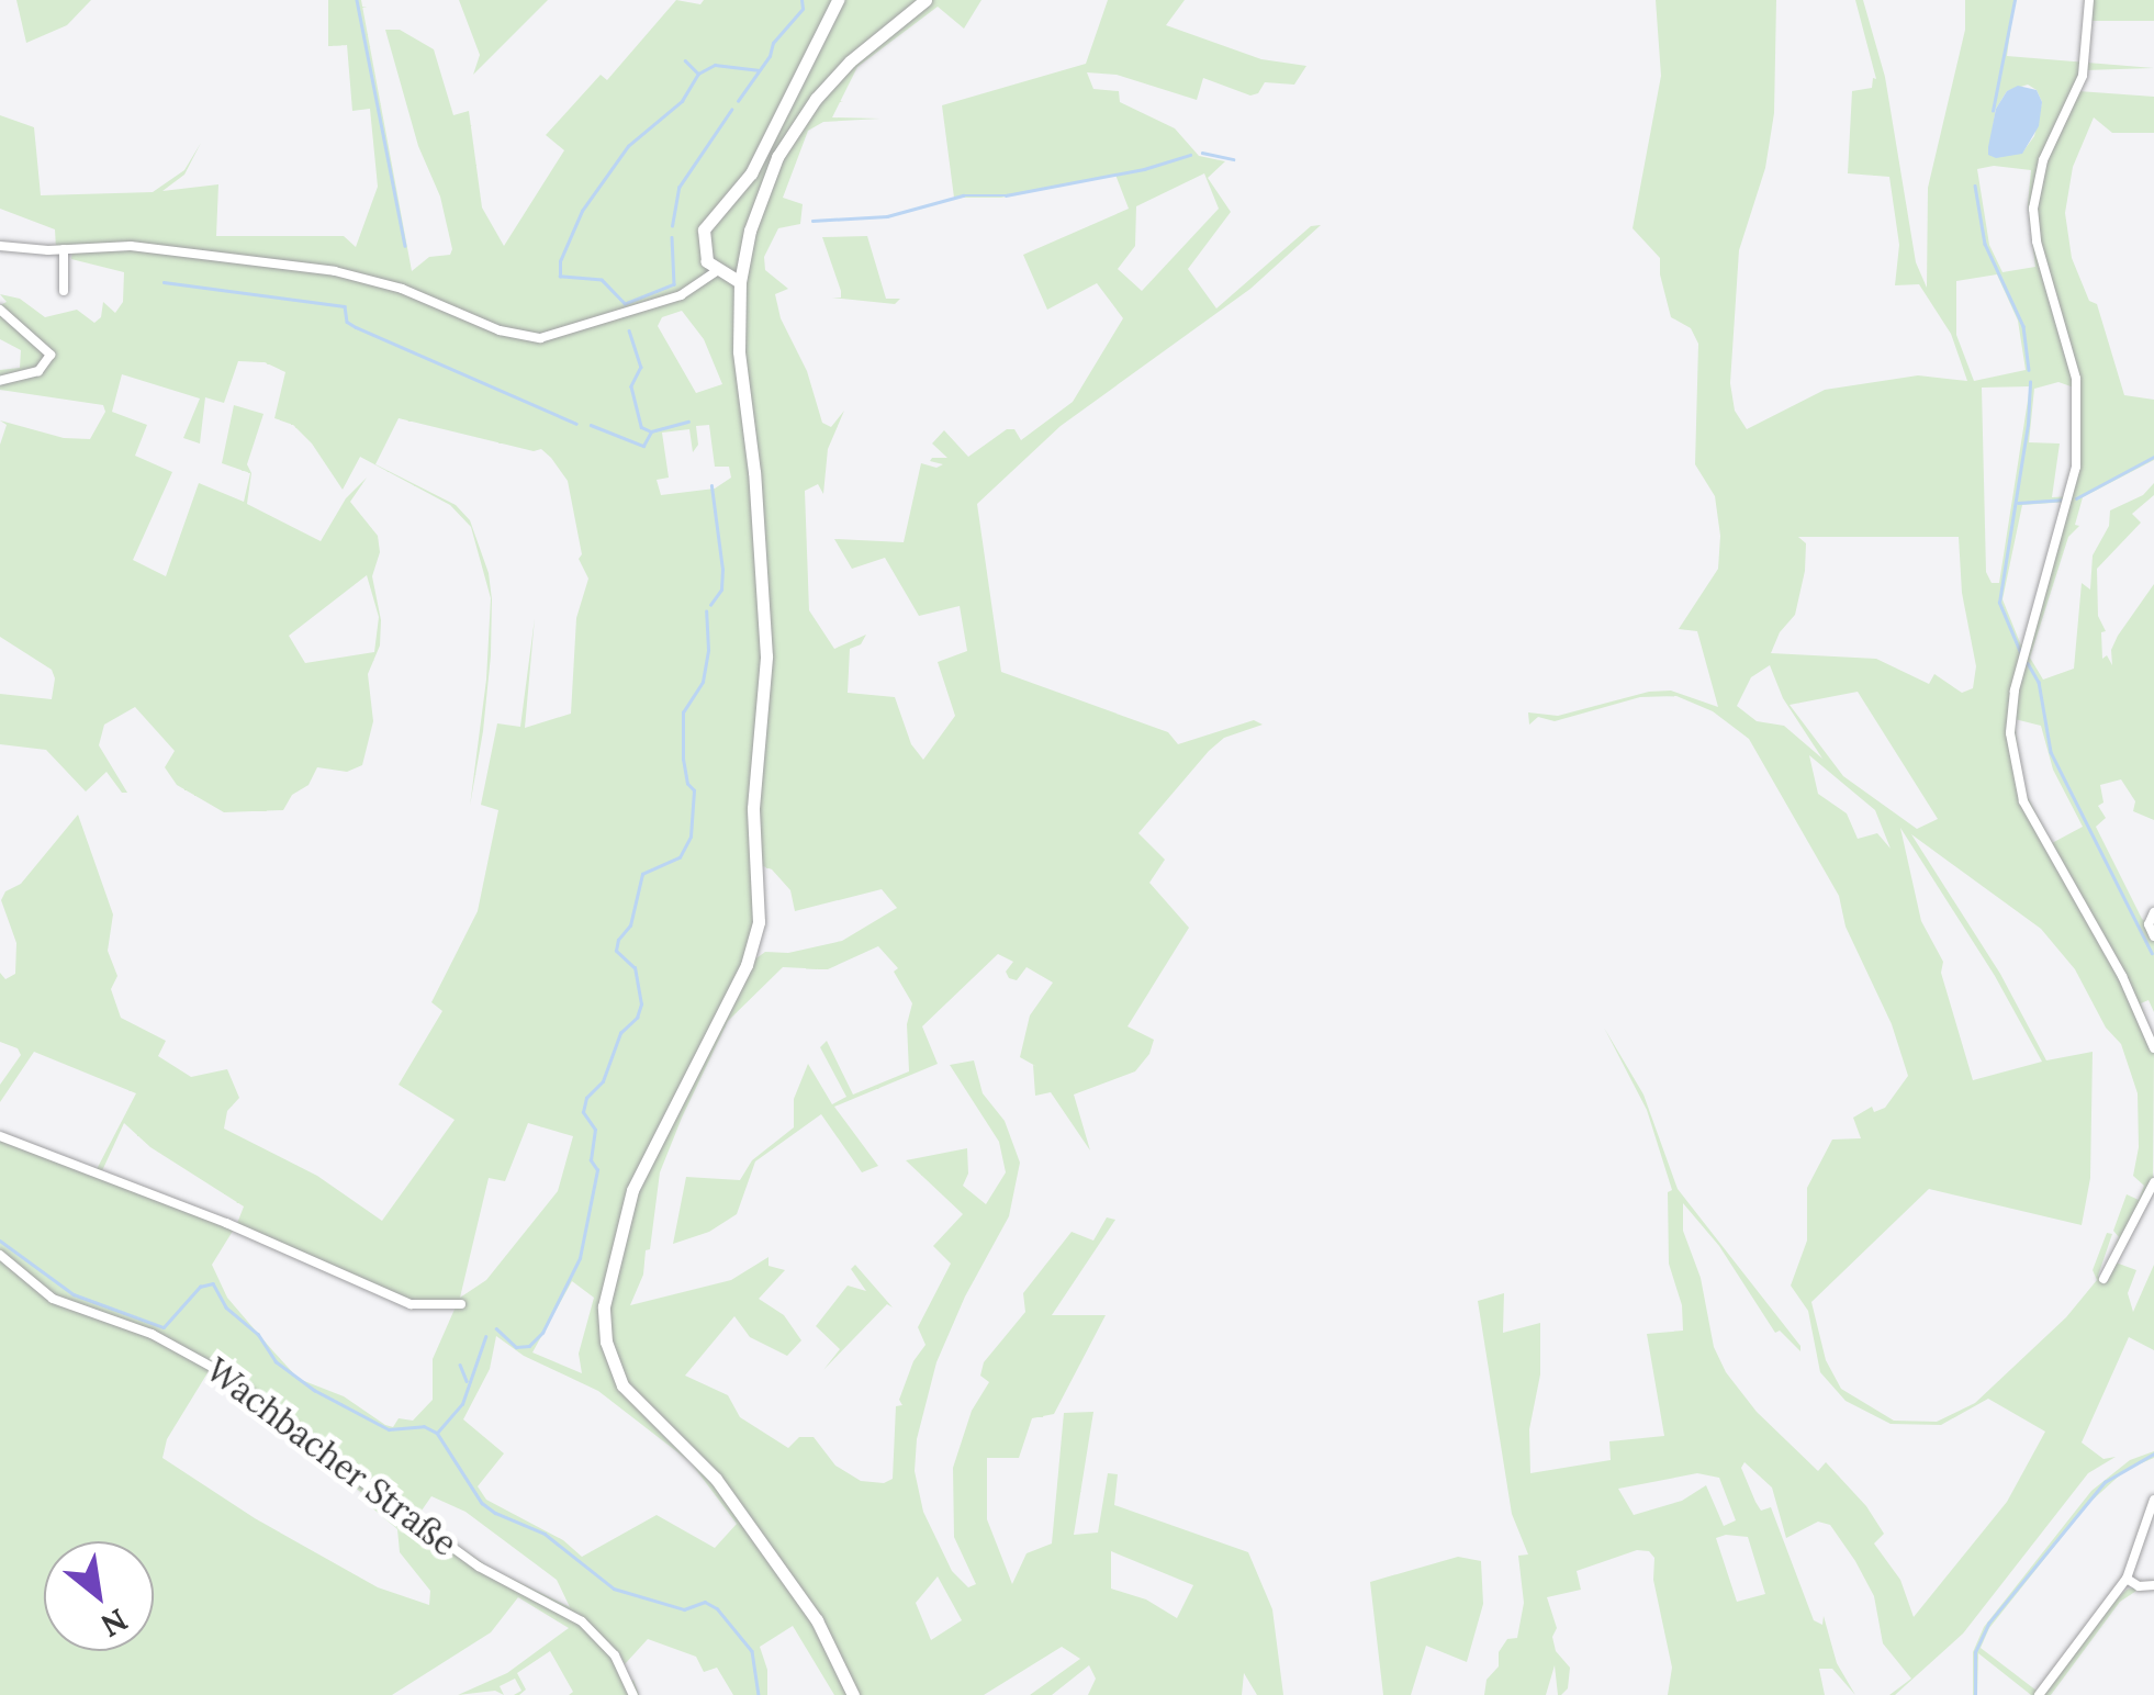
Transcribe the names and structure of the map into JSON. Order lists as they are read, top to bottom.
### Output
{
  "streets": {
    "street": ["Wachbacher Straße"]
  },
  "north": "bottom right"
}
